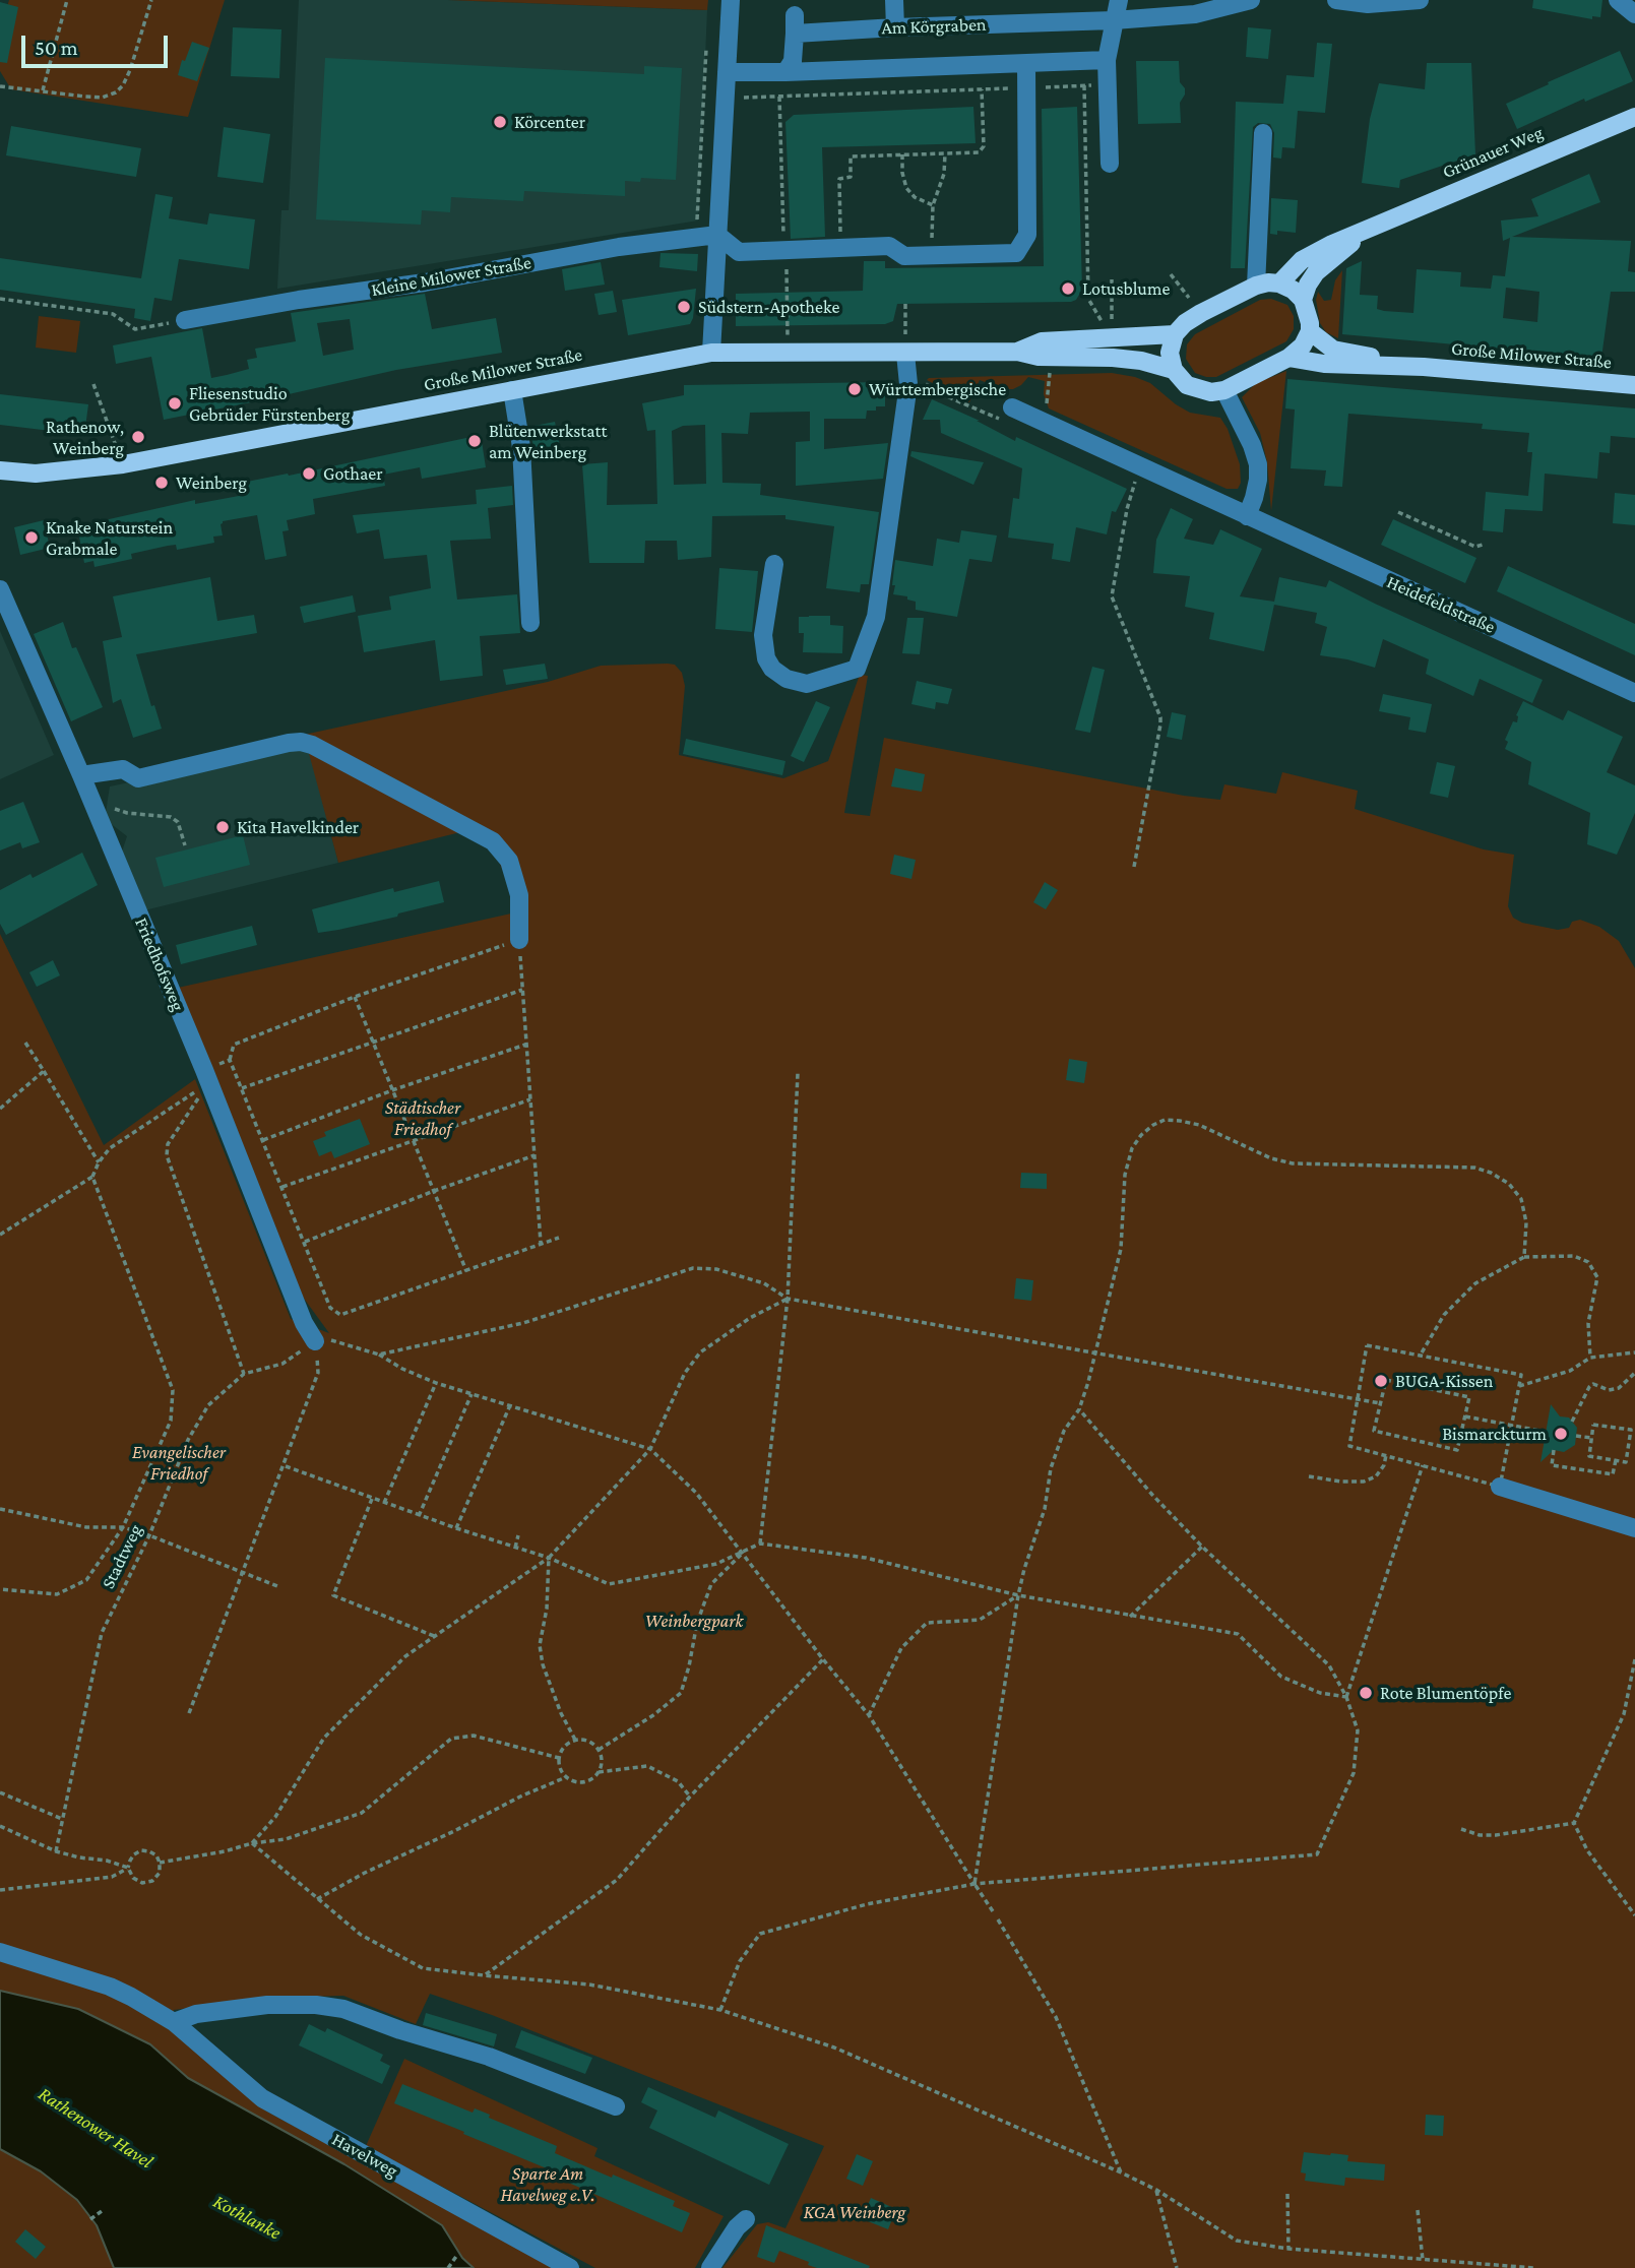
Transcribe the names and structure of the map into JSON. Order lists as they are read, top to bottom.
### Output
{
  "streets": {
    "main road": ["Grünauer Weg", "Große Milower Straße"],
    "street": [
      "Am Körgraben",
      "Kleine Milower Straße",
      "Heidefeldstraße",
      "Friedhofsweg",
      "Havelweg"
    ],
    "path": ["Stadtweg"]
  },
  "crossings": [
    ["Grünauer Weg", "Große Milower Straße"],
    ["Friedhofsweg", "Stadtweg"]
  ],
  "water": ["Rathenower Havel", "Kothlanke"],
  "parks": [
    "Städtischer Friedhof",
    "Evangelischer Friedhof",
    "Weinbergpark",
    "Sparte Am Havelweg e.V.",
    "KGA Weinberg"
  ],
  "places": [
    "Körcenter",
    "Lotusblume",
    "Südstern-Apotheke",
    "Württembergische",
    "Fliesenstudio Gebrüder Fürstenberg",
    "Rathenow, Weinberg",
    "Blütenwerkstatt am Weinberg",
    "Gothaer",
    "Weinberg",
    "Knake Naturstein Grabmale",
    "Kita Havelkinder",
    "BUGA-Kissen",
    "Bismarckturm",
    "Rote Blumentöpfe"
  ],
  "scale_bar": "50 m"
}
